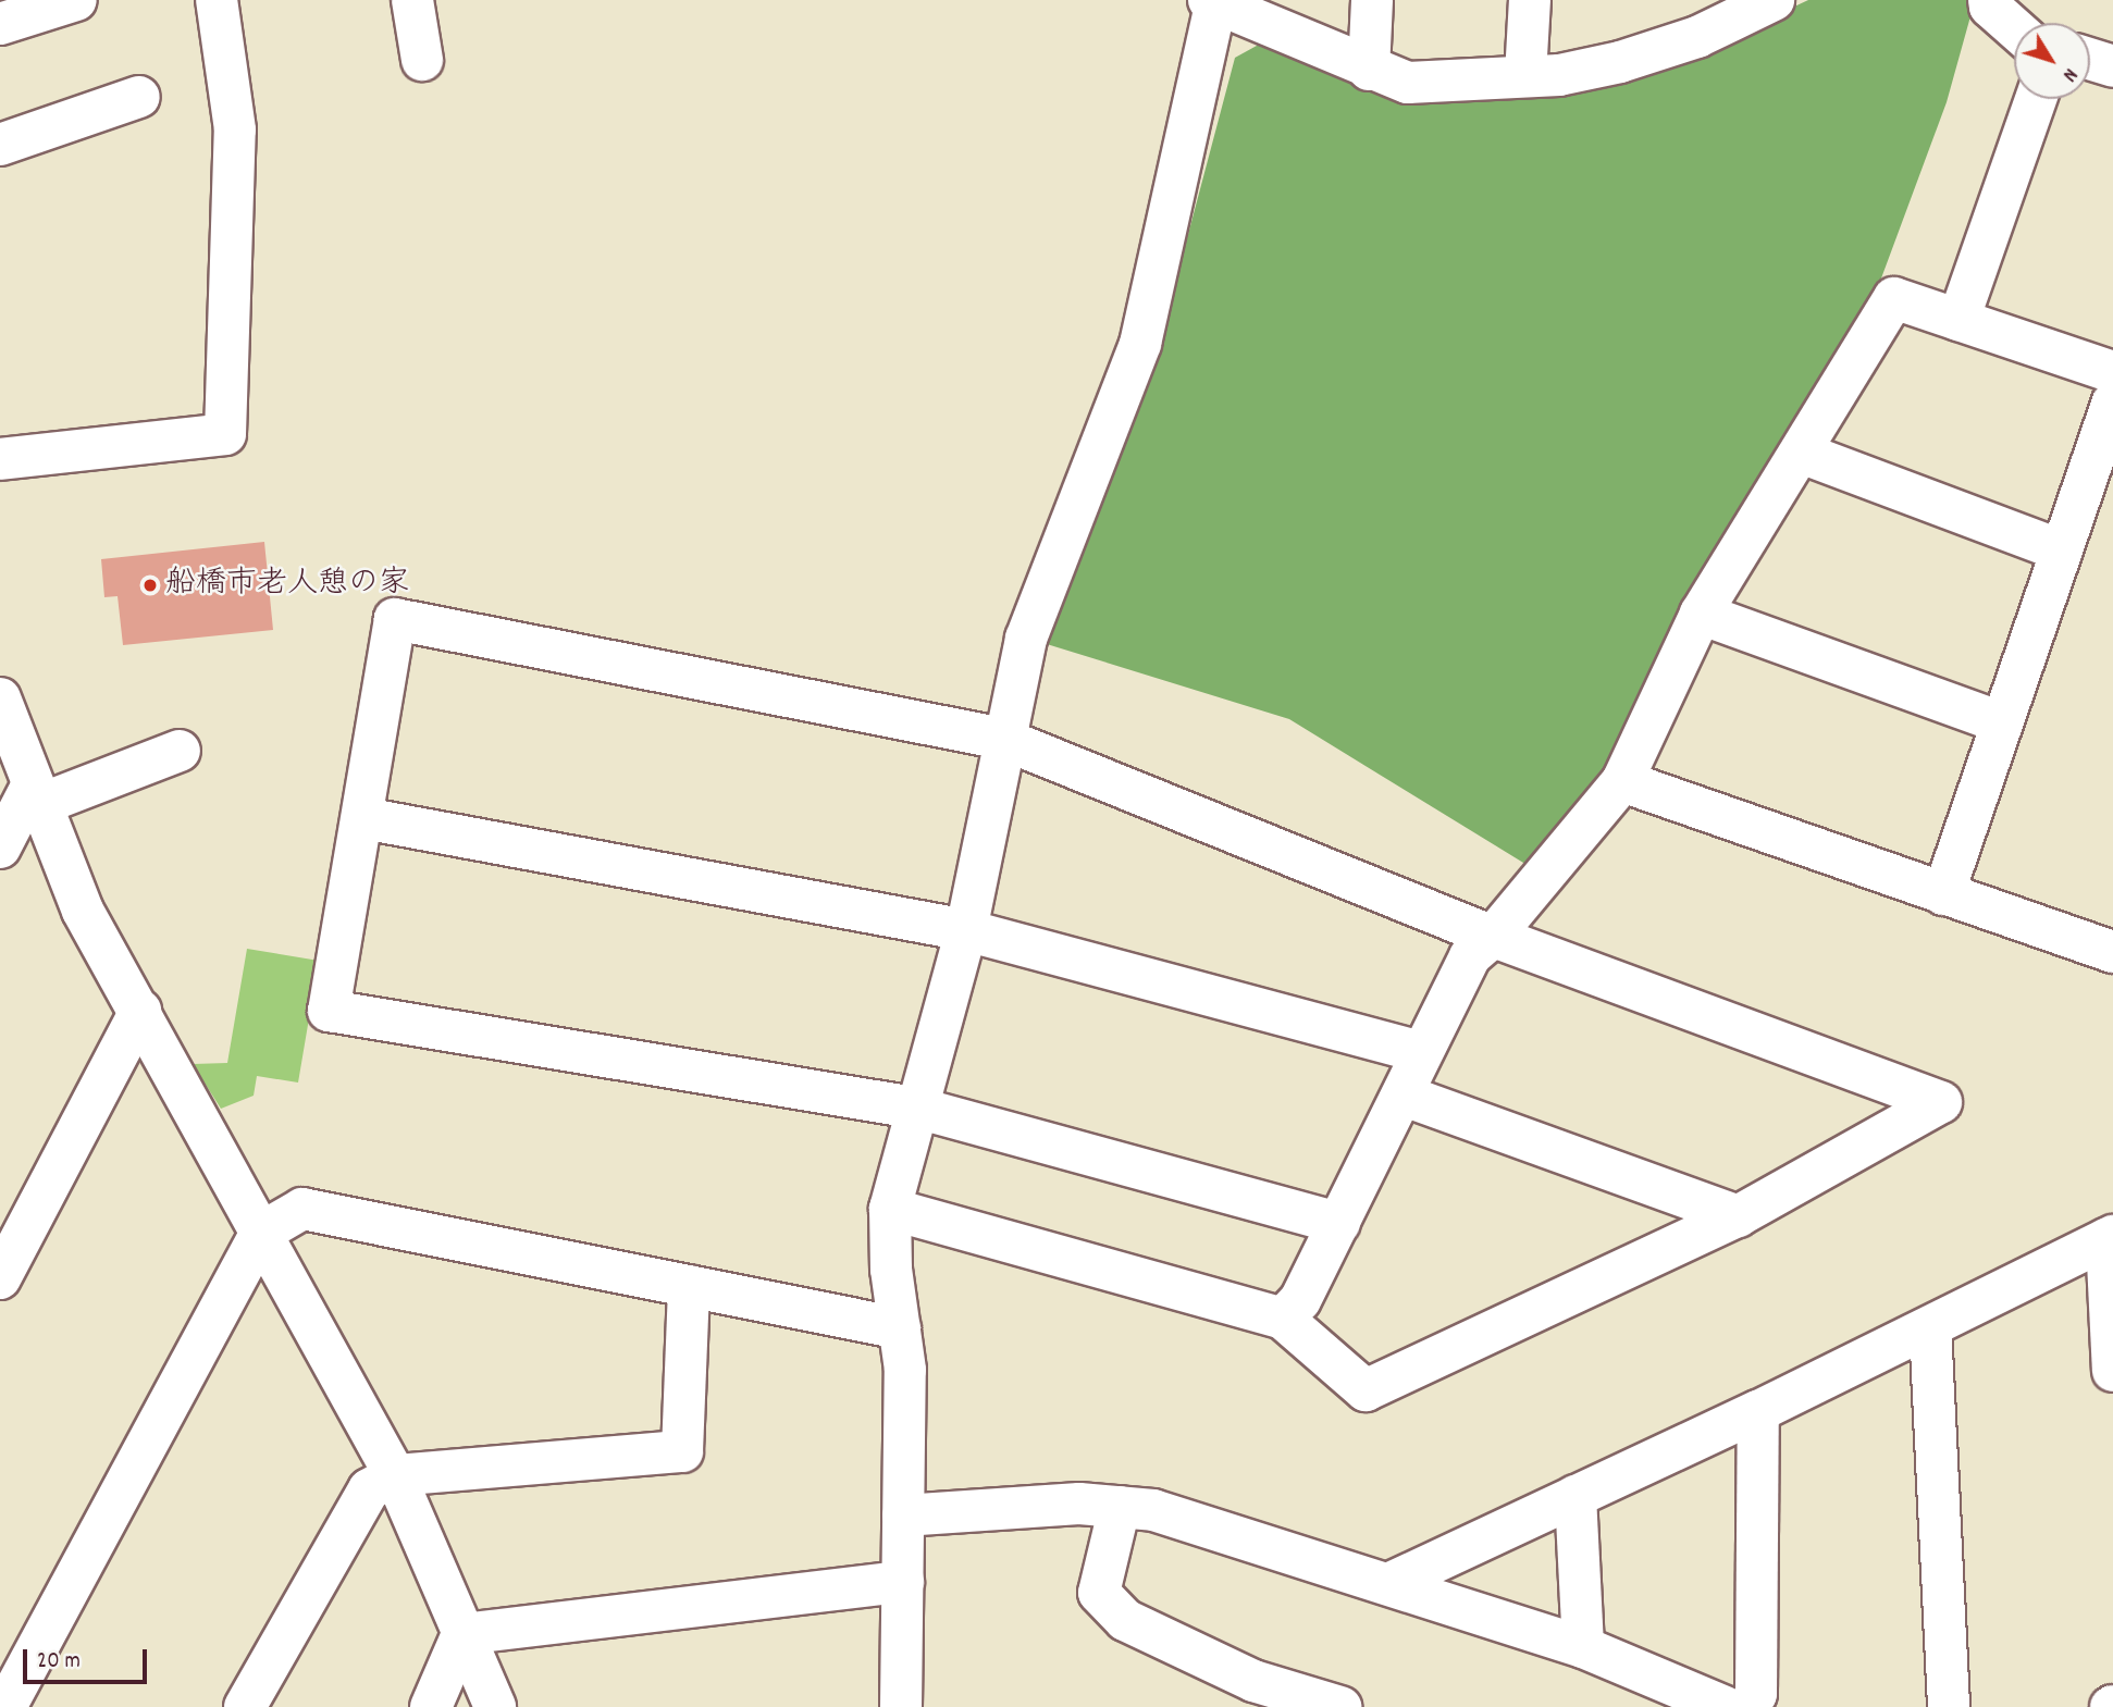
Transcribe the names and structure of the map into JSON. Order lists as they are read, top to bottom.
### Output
{
  "places": ["船橋市老人憩の家"],
  "scale_bar": "20 m",
  "north": "bottom right"
}
